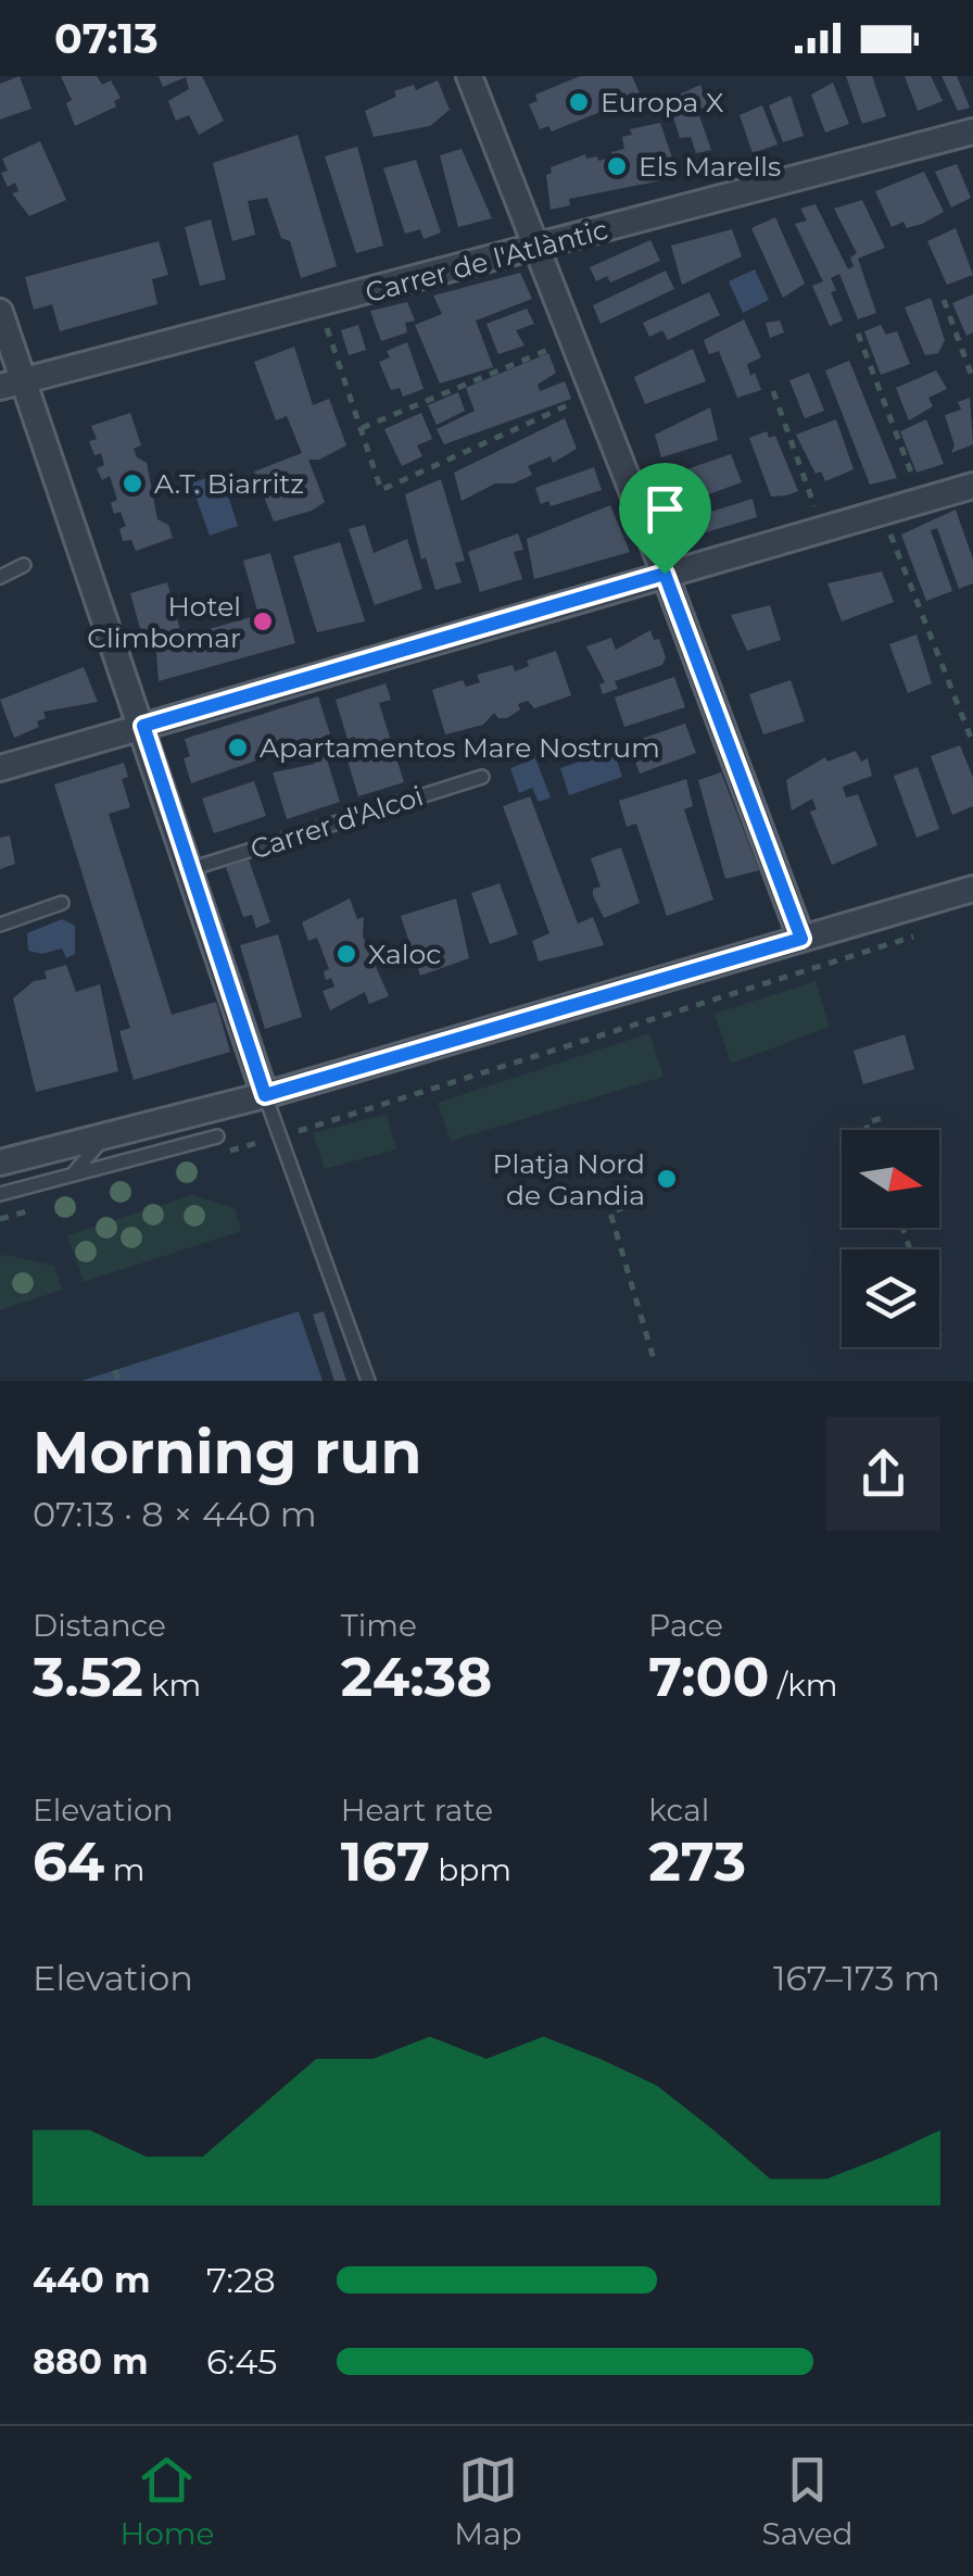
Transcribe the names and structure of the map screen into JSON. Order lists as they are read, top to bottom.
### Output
{
  "streets": {
    "street": ["Carrer de l'Atlàntic"],
    "lane": ["Carrer d'Alcoi"]
  },
  "places": [
    "Europa X",
    "Els Marells",
    "A.T. Biarritz",
    "Hotel Climbomar",
    "Apartamentos Mare Nostrum",
    "Xaloc",
    "Platja Nord de Gandia"
  ],
  "north": "right",
  "page": {
    "status": "07:13",
    "heading": ["Morning run", "07:13 · 8 × 440 m"],
    "stats": [
      ["Distance", "3.52 km"],
      ["Time", "24:38"],
      ["Pace", "7:00 /km"],
      ["Elevation", "64 m"],
      ["Heart rate", "167 bpm"],
      ["kcal", "273"]
    ],
    "chart": ["Elevation", "167–173 m"],
    "list": [
      {
        "name": "440 m",
        "note": "7:28"
      },
      {
        "name": "880 m",
        "note": "6:45"
      }
    ],
    "tabs": ["Home", "Map", "Saved"]
  }
}
